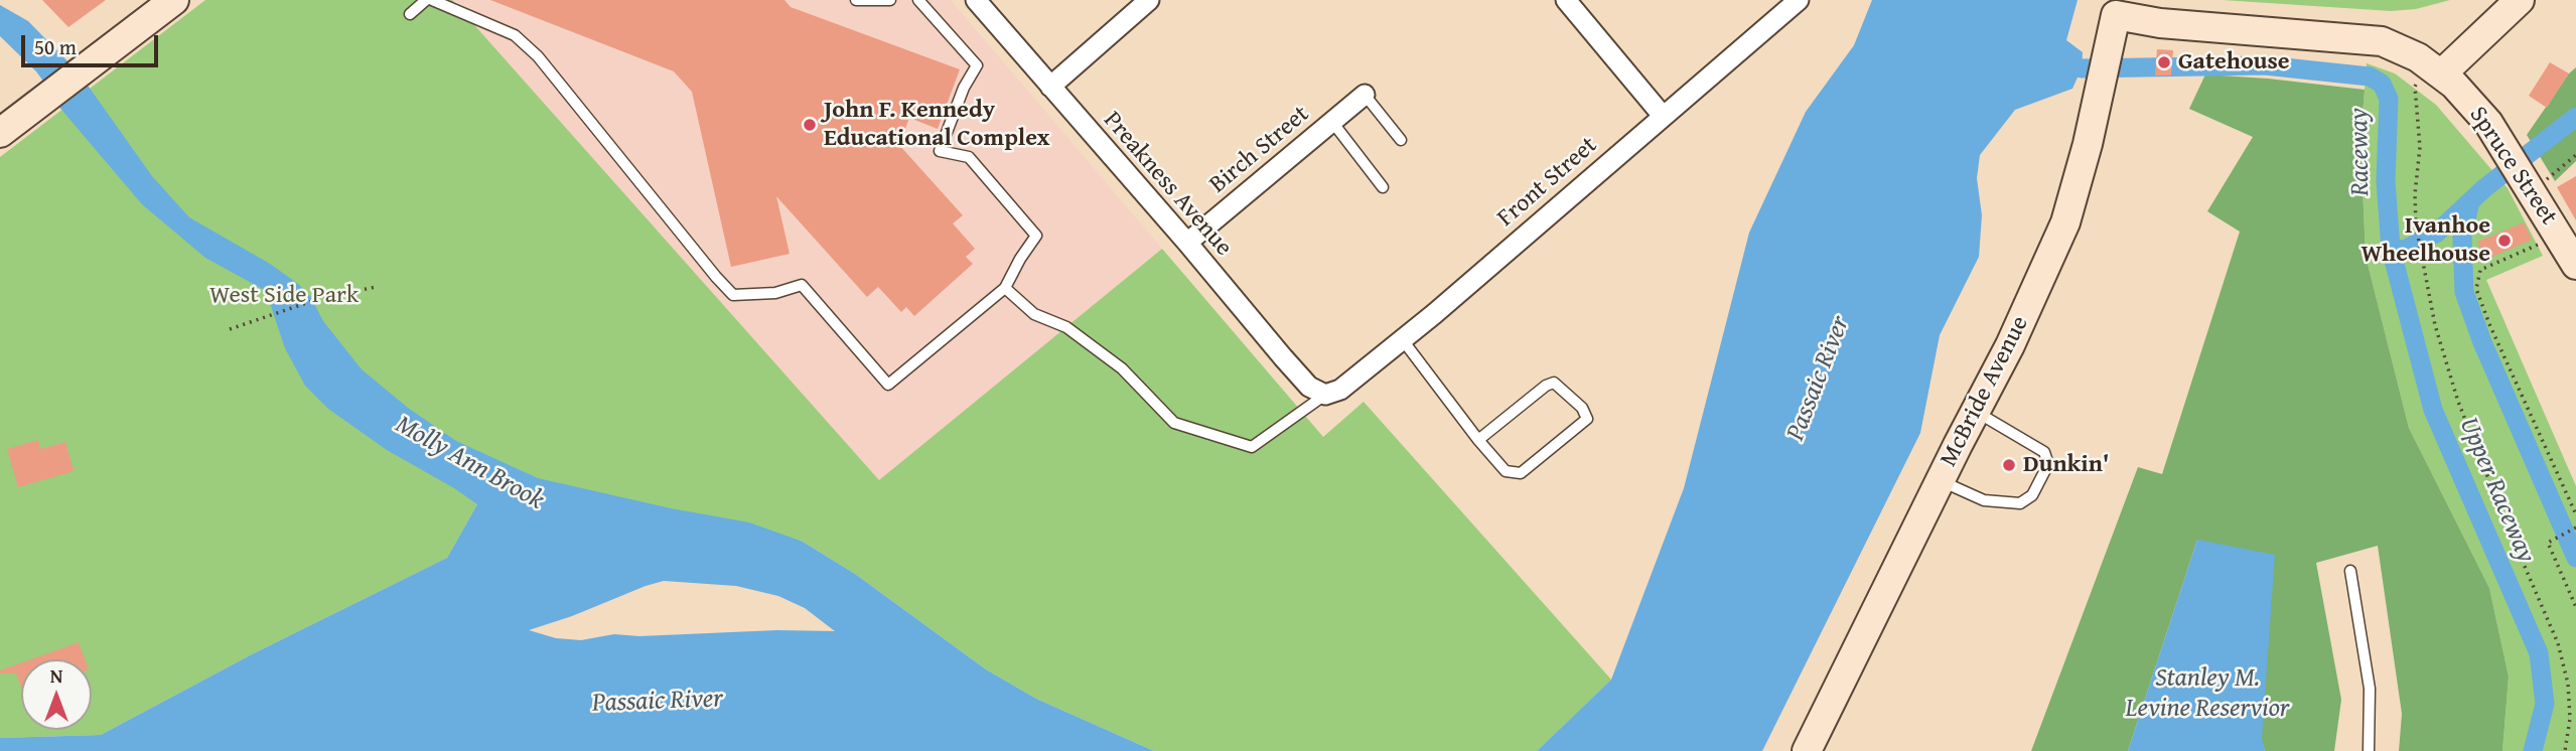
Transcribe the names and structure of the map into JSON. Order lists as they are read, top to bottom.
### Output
{
  "streets": {
    "main road": ["Spruce Street", "McBride Avenue"],
    "street": ["Birch Street", "Front Street", "Preakness Avenue"]
  },
  "crossings": [
    ["Birch Street", "Preakness Avenue"],
    ["Spruce Street", "McBride Avenue"],
    ["Front Street", "Preakness Avenue"]
  ],
  "water": [
    "Raceway",
    "Passaic River",
    "Molly Ann Brook",
    "Upper Raceway",
    "Stanley M. Levine Reservior"
  ],
  "parks": ["West Side Park"],
  "places": [
    "Gatehouse",
    "John F. Kennedy Educational Complex",
    "Ivanhoe Wheelhouse",
    "Dunkin'"
  ],
  "scale_bar": "50 m",
  "north": "top"
}
